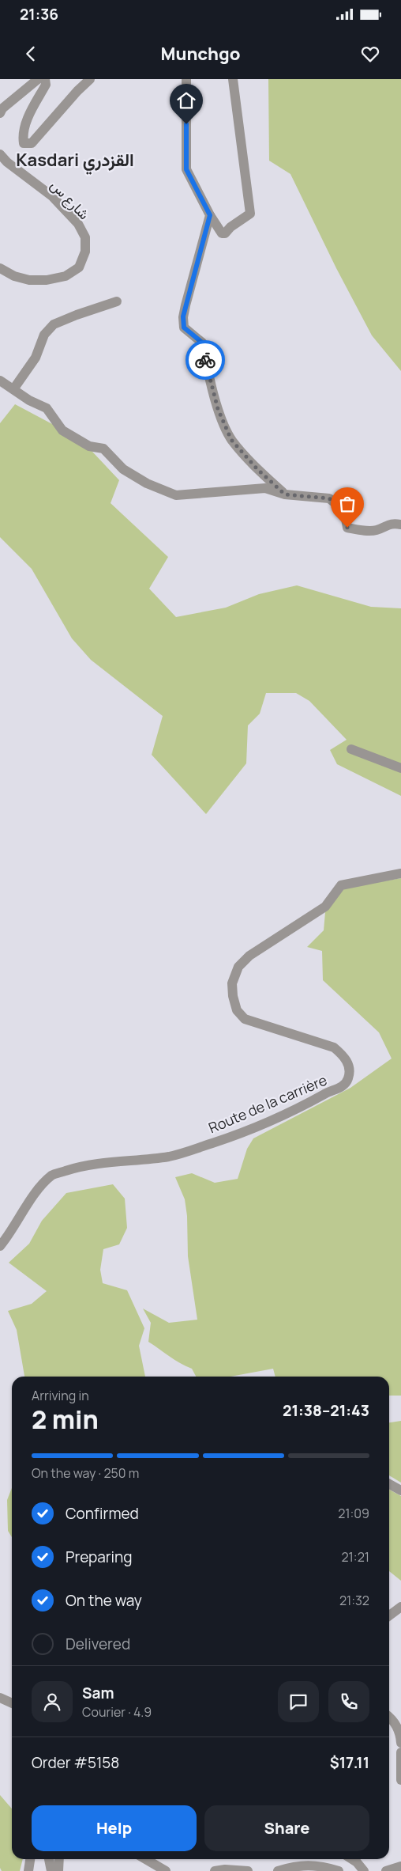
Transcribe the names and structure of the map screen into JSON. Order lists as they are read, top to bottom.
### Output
{
  "streets": {
    "street": ["شارع ﺱ", "Route de la carrière"]
  },
  "districts": ["Kasdari القزدري"],
  "page": {
    "status": "21:36",
    "header": "Munchgo",
    "heading": ["2 min", "Arriving in", "21:38–21:43"],
    "panel": [
      "Sam",
      "Courier · 4.9",
      "Order #5158",
      "$17.11"
    ],
    "bar": "On the way · 250 m",
    "list": [
      ["Confirmed", "21:09"],
      ["Preparing", "21:21"],
      ["On the way", "21:32"],
      "Delivered"
    ],
    "buttons": ["Help", "Share"]
  }
}
